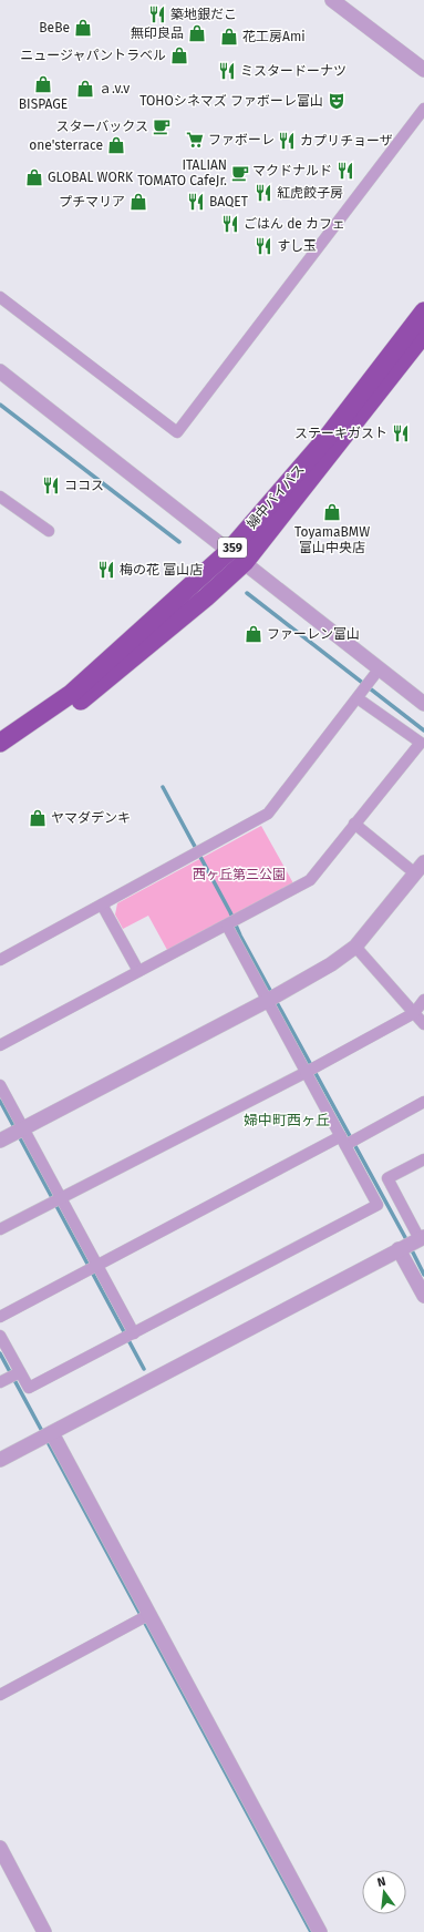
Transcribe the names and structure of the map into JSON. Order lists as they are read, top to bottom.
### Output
{
  "streets": {
    "highway": ["婦中バイパス", "359"]
  },
  "districts": ["婦中町西ヶ丘"],
  "parks": ["西ヶ丘第三公園"],
  "places": {
    "restaurant": [
      "築地銀だこ",
      "ミスタードーナツ",
      "カプリチョーザ",
      "マクドナルド",
      "紅虎餃子房",
      "BAQET",
      "ごはん de カフェ",
      "すし玉",
      "ステーキガスト",
      "ココス",
      "梅の花 富山店"
    ],
    "shop": [
      "BeBe",
      "無印良品",
      "花工房Ami",
      "ニュージャパントラベル",
      "BISPAGE",
      "ａ.v.v",
      "one'sterrace",
      "GLOBAL WORK",
      "プチマリア",
      "ToyamaBMW 富山中央店",
      "ファーレン富山",
      "ヤマダデンキ"
    ],
    "theatre": ["TOHOシネマズ ファボーレ富山"],
    "cafe": ["スターバックス", "ITALIAN TOMATO CafeJr."],
    "supermarket": ["ファボーレ"]
  },
  "north": "top"
}
